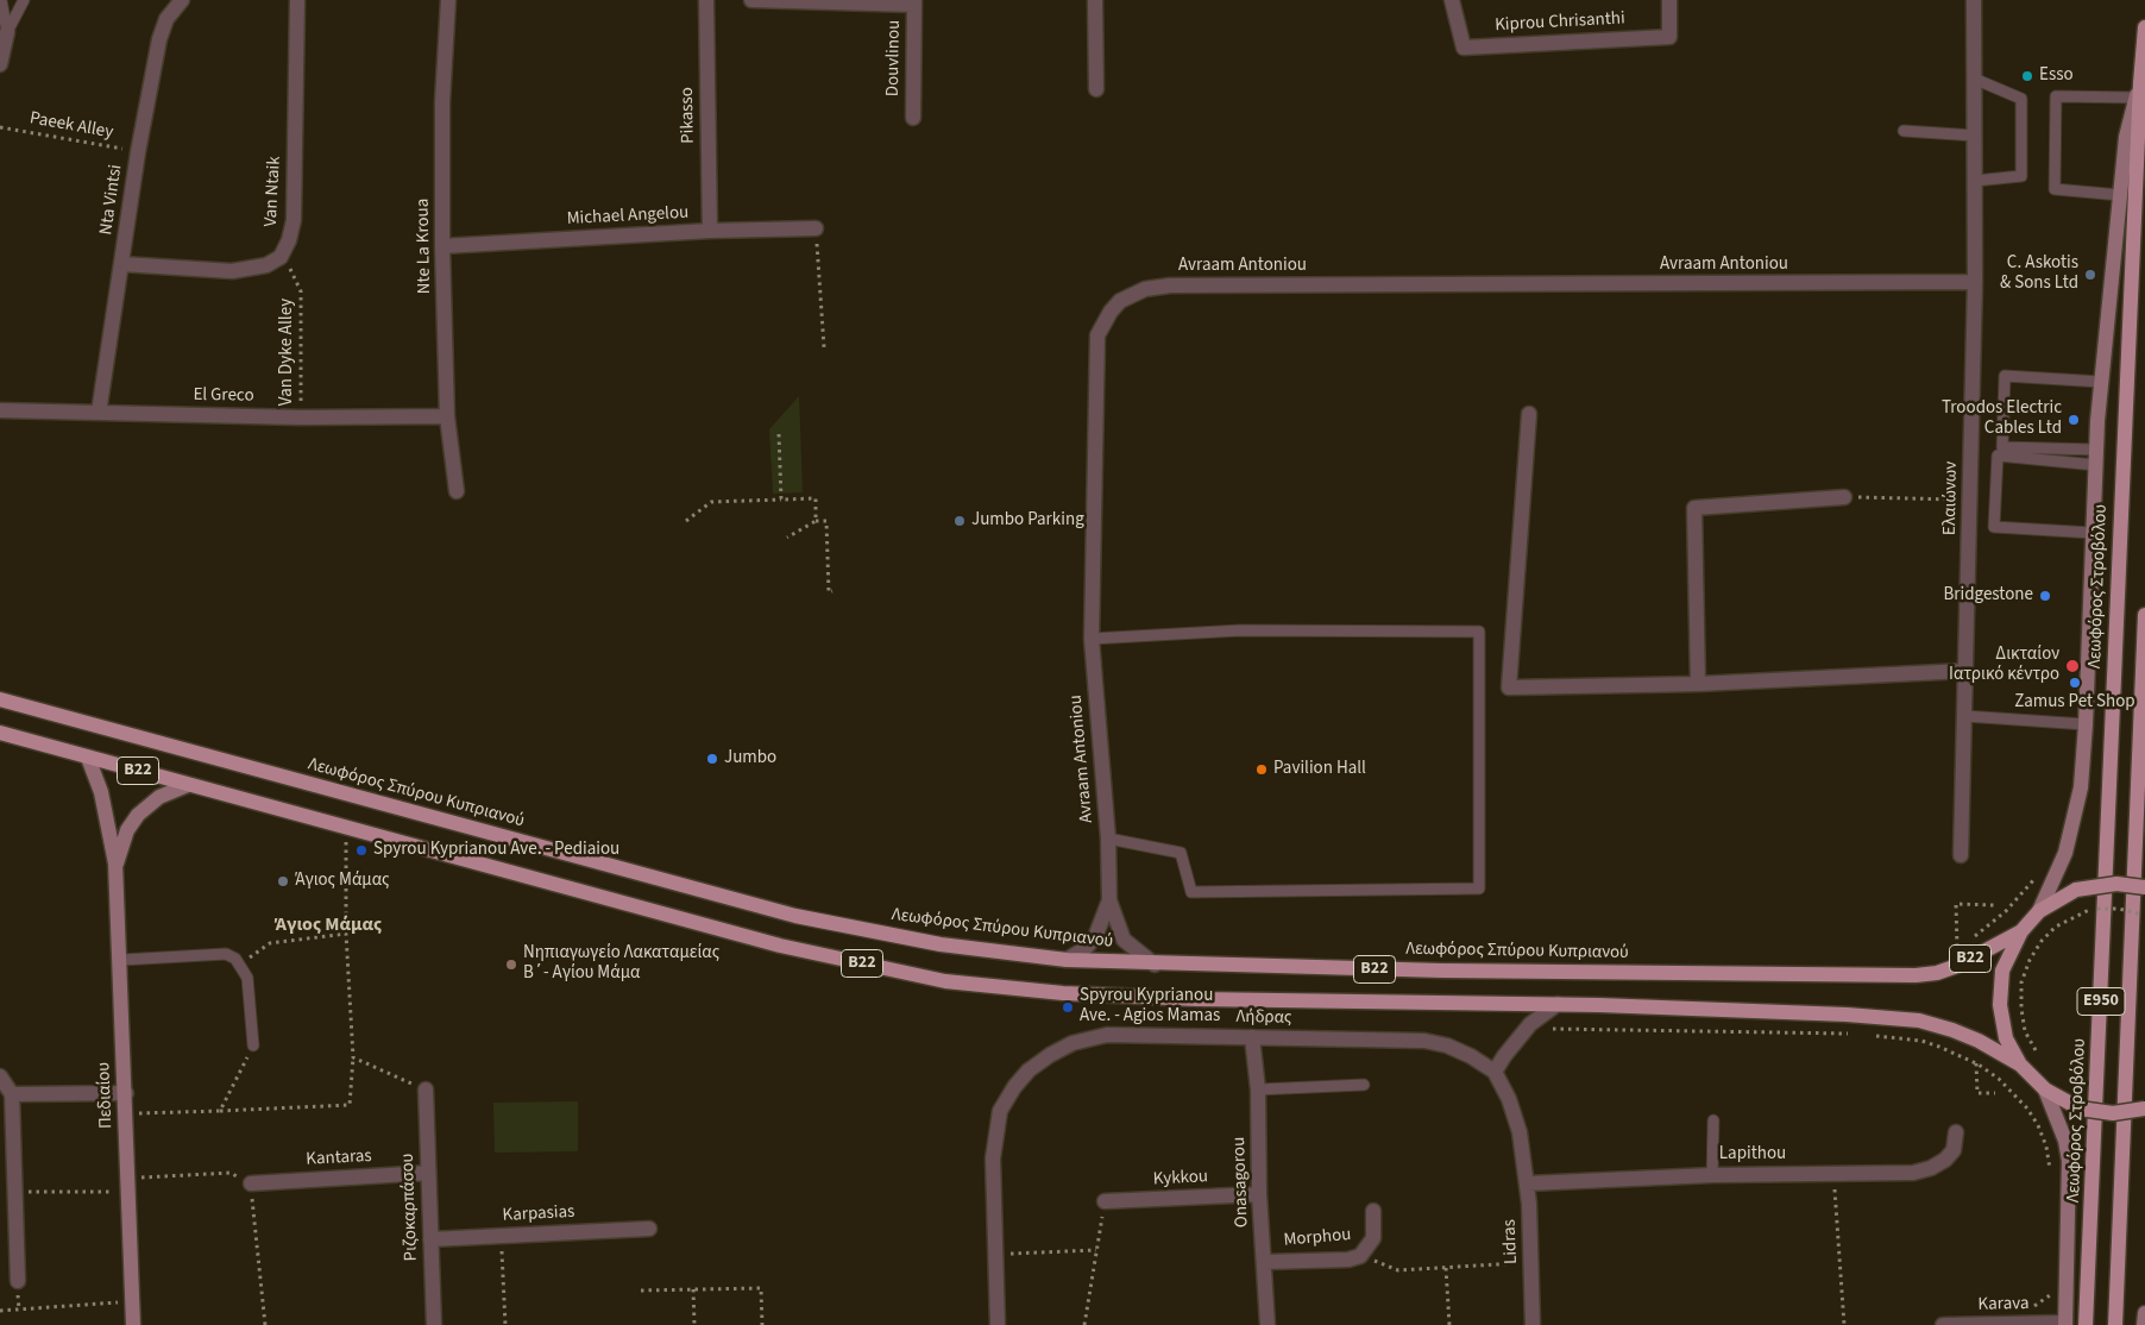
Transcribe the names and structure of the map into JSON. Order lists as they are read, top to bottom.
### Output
{
  "streets": {
    "main road": [
      "Λεωφόρος Στροβόλου",
      "B22",
      "Λεωφόρος Σπύρου Κυπριανού",
      "E950",
      "Πεδιαίου"
    ],
    "street": [
      "Kiprou Chrisanthi",
      "Douvlinou",
      "Pikasso",
      "Van Ntaik",
      "Nta Vintsi",
      "Michael Angelou",
      "Nte La Kroua",
      "Avraam Antoniou",
      "El Greco",
      "Ελαιώνων",
      "Λήδρας",
      "Lapithou",
      "Kantaras",
      "Kykkou",
      "Onasagorou",
      "Ριζοκαρπάσου",
      "Karpasias",
      "Morphou",
      "Lidras",
      "Karava"
    ],
    "path": ["Paeek Alley", "Van Dyke Alley"]
  },
  "crossings": [
    ["Pikasso", "Michael Angelou"],
    ["Paeek Alley", "Nta Vintsi"],
    ["Van Ntaik", "Van Dyke Alley"],
    ["Nta Vintsi", "El Greco"],
    ["Michael Angelou", "Nte La Kroua"],
    ["Nte La Kroua", "El Greco"],
    ["Avraam Antoniou", "Ελαιώνων"],
    ["Van Dyke Alley", "El Greco"],
    ["Λεωφόρος Στροβόλου", "E950"],
    ["B22", "Πεδιαίου"],
    ["Λήδρας", "Onasagorou"],
    ["Λήδρας", "Lidras"],
    ["Lapithou", "Lidras"],
    ["Kantaras", "Ριζοκαρπάσου"],
    ["Kykkou", "Onasagorou"],
    ["Onasagorou", "Morphou"],
    ["Ριζοκαρπάσου", "Karpasias"]
  ],
  "districts": ["Άγιος Μάμας"],
  "places": [
    "Esso",
    "C. Askotis & Sons Ltd",
    "Troodos Electric Cables Ltd",
    "Jumbo Parking",
    "Bridgestone",
    "Δικταίον Ιατρικό κέντρο",
    "Zamus Pet Shop",
    "Jumbo",
    "Pavilion Hall",
    "Spyrou Kyprianou Ave. - Pediaiou",
    "Άγιος Μάμας",
    "Νηπιαγωγείο Λακαταμείας Β΄- Αγίου Μάμα",
    "Spyrou Kyprianou Ave. - Agios Mamas"
  ]
}
